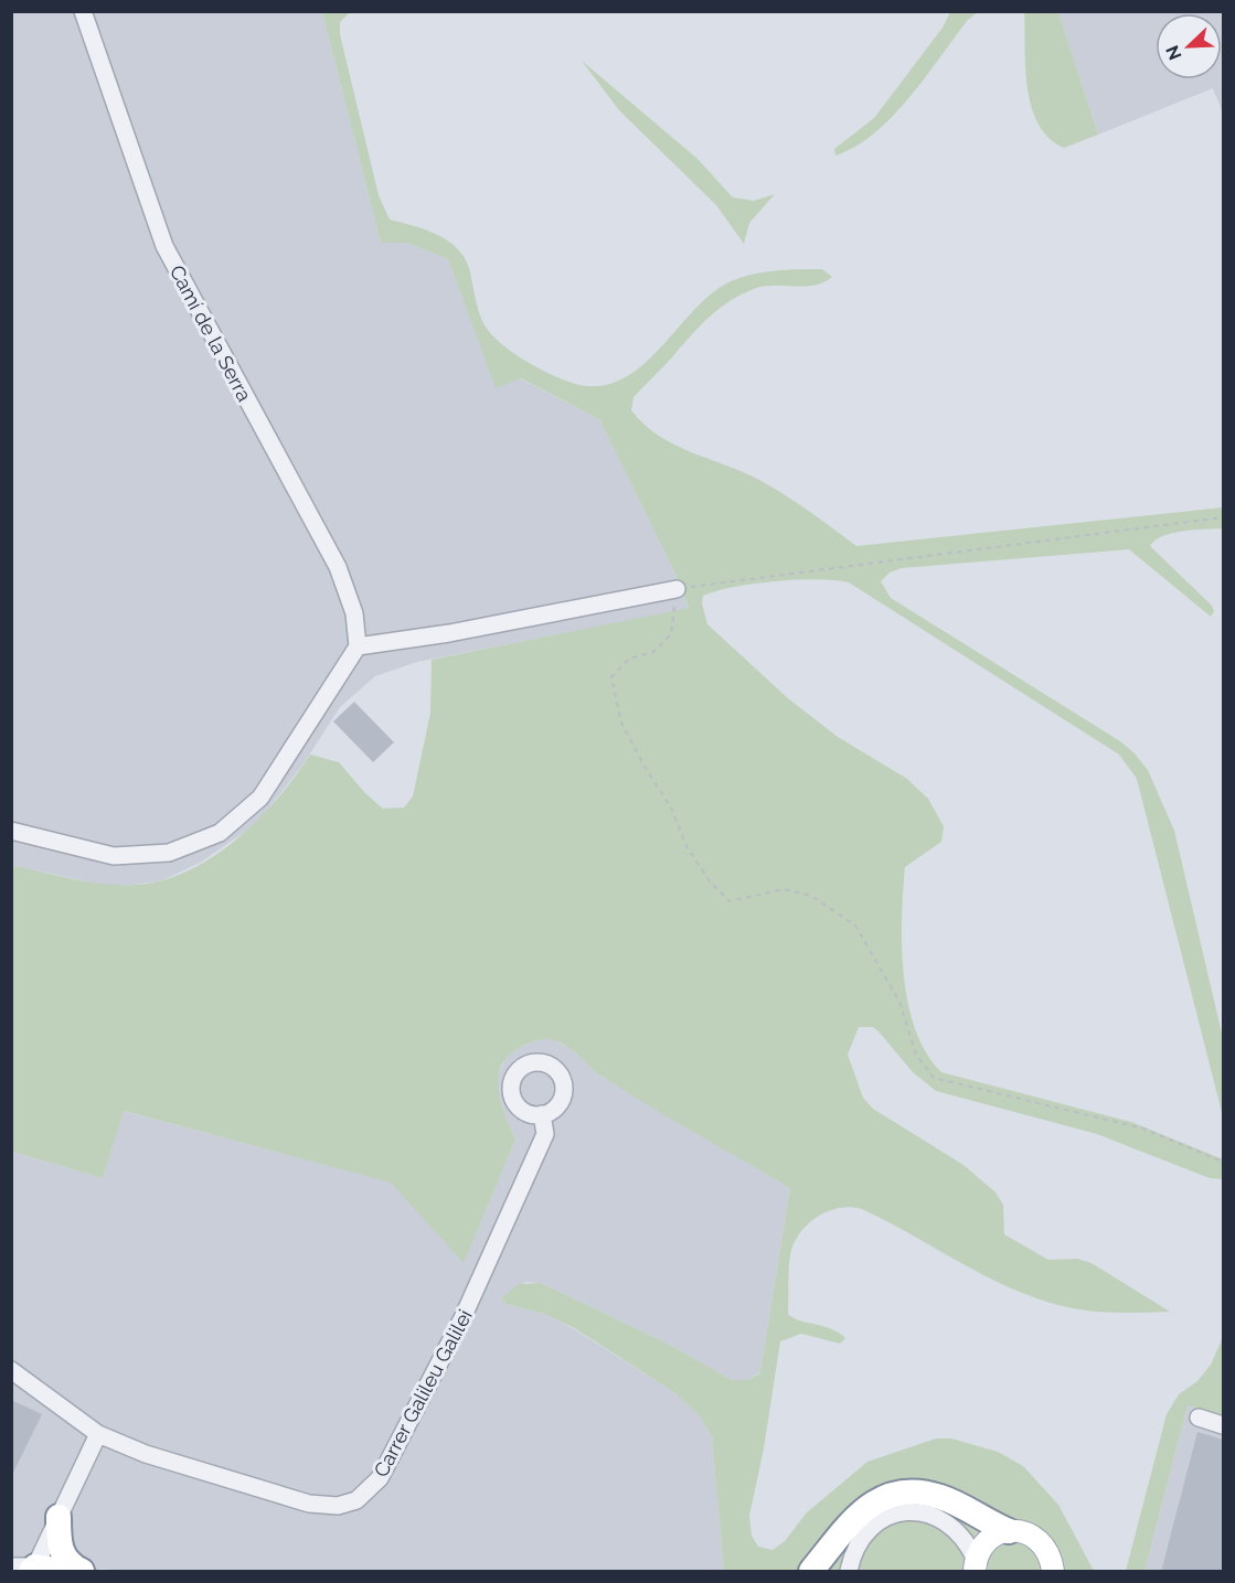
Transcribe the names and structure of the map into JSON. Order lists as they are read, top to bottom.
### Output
{
  "streets": {
    "street": ["Camí de la Serra", "Carrer Galileu Galilei"]
  },
  "north": "bottom left"
}
